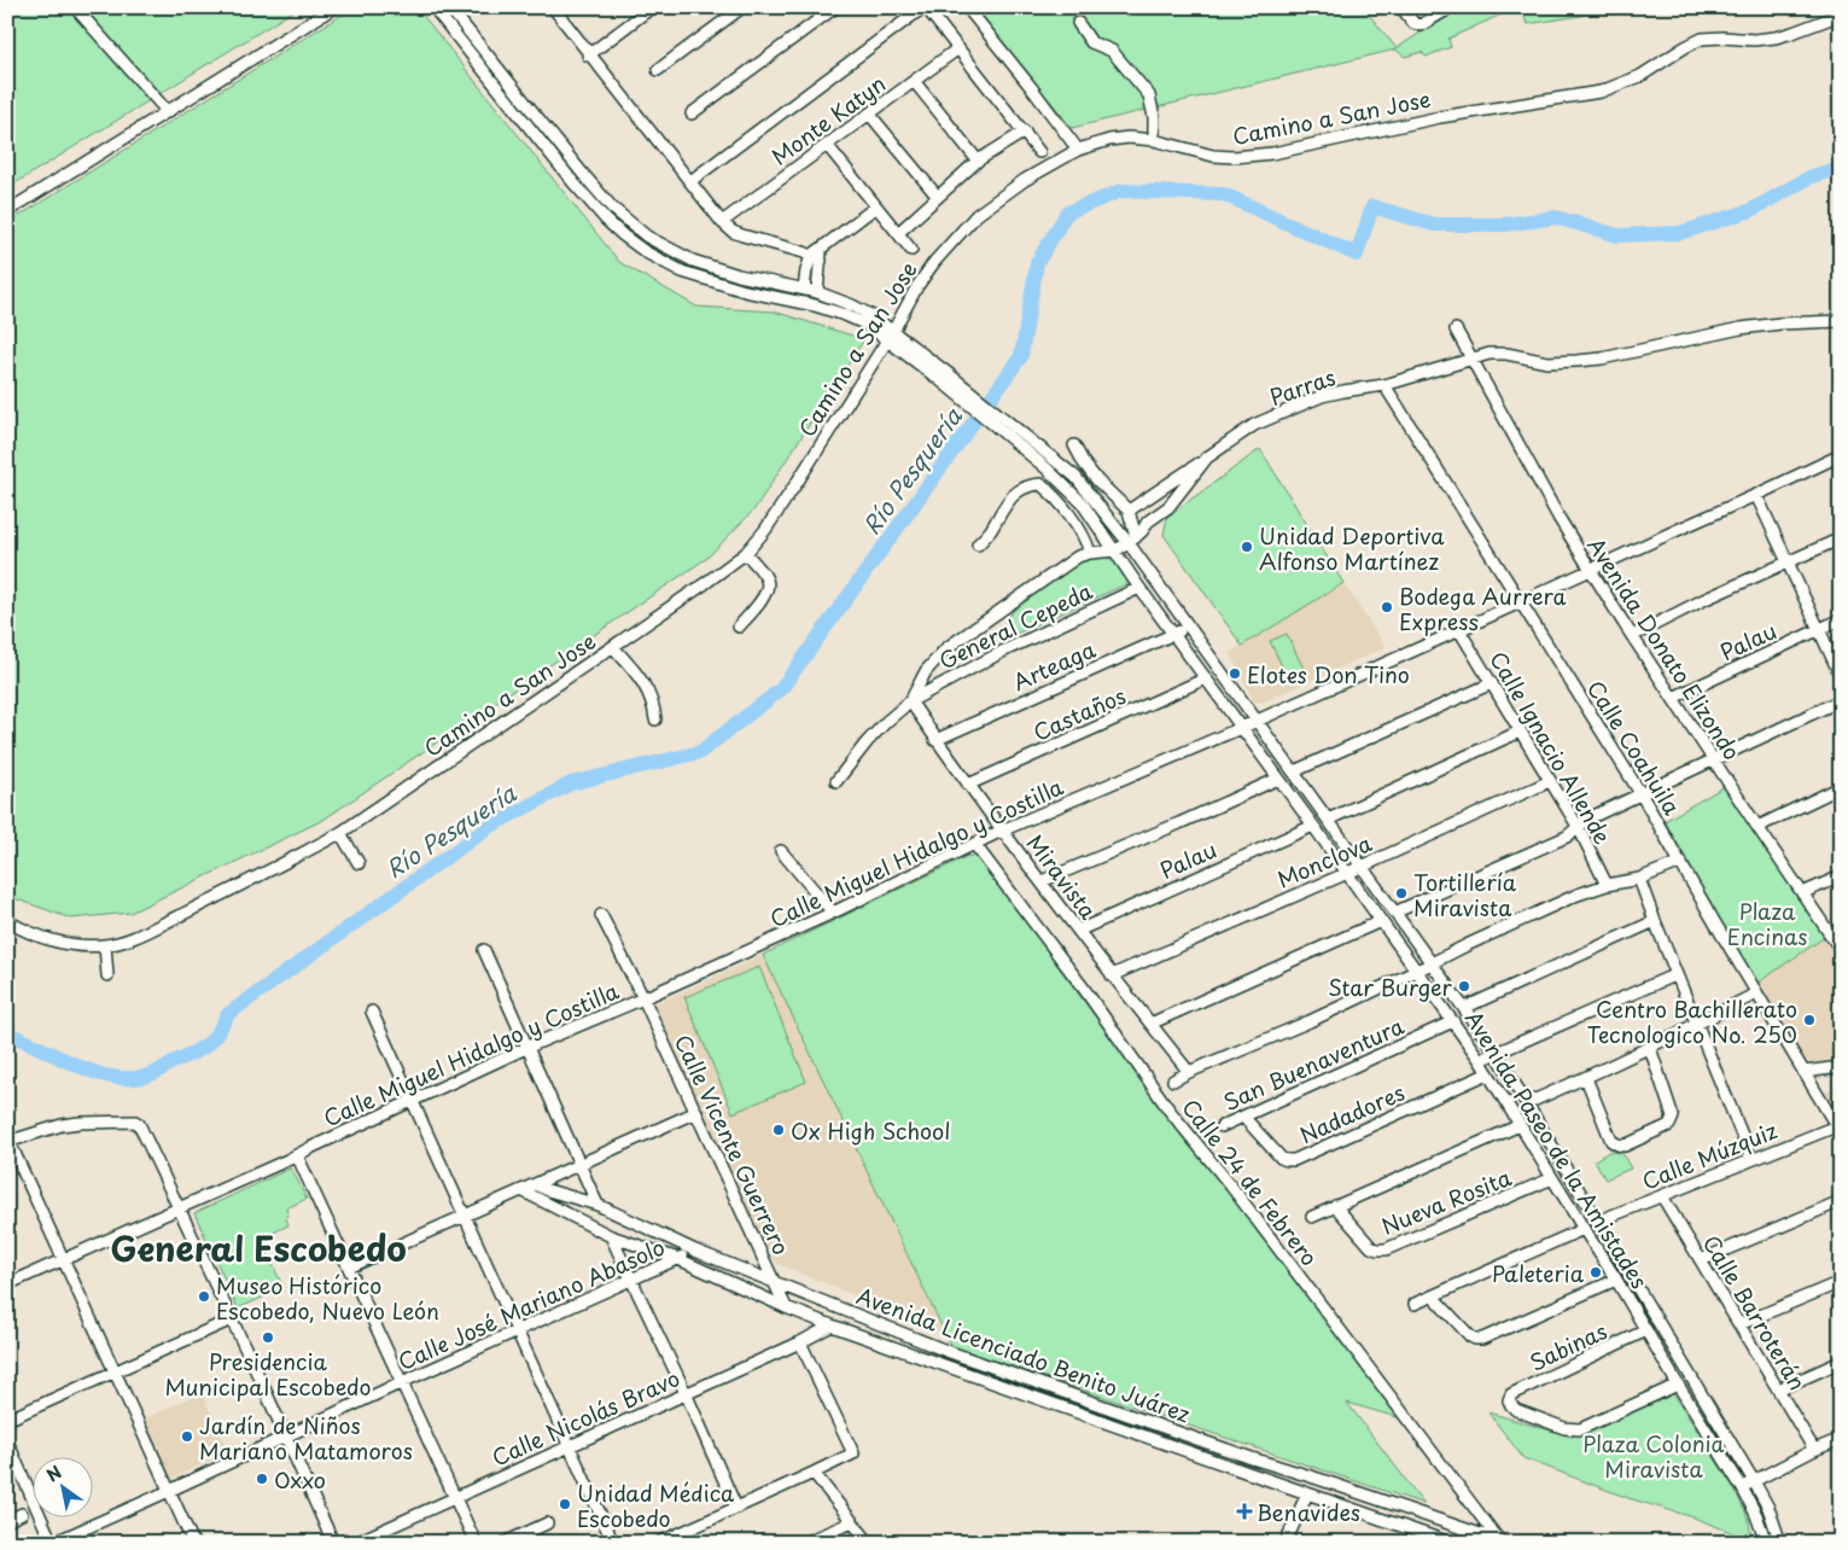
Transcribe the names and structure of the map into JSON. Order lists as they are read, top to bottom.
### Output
{
  "streets": {
    "street": [
      "Camino a San Jose",
      "Monte Katyn",
      "Parras",
      "General Cepeda",
      "Palau",
      "Avenida Donato Elizondo",
      "Arteaga",
      "Castaños",
      "Calle Ignacio Allende",
      "Calle Coahuila",
      "Calle Miguel Hidalgo y Costilla",
      "Monclova",
      "Miravista",
      "San Buenaventura",
      "Nadadores",
      "Calle Vicente Guerrero",
      "Avenida Paseo de la Amistades",
      "Calle Múzquiz",
      "Calle 24 de Febrero",
      "Nueva Rosita",
      "Calle José Mariano Abasolo",
      "Calle Barroterán",
      "Sabinas",
      "Avenida Licenciado Benito Juárez",
      "Calle Nicolás Bravo"
    ]
  },
  "crossings": [
    ["Camino a San Jose", "Avenida Paseo de la Amistades"],
    ["Parras", "General Cepeda"],
    ["Parras", "Avenida Donato Elizondo"],
    ["Parras", "Calle Coahuila"],
    ["Parras", "Miravista"],
    ["Parras", "Avenida Paseo de la Amistades"],
    ["General Cepeda", "Miravista"],
    ["General Cepeda", "Avenida Paseo de la Amistades"],
    ["Palau", "Avenida Donato Elizondo"],
    ["Palau", "Miravista"],
    ["Palau", "Avenida Paseo de la Amistades"],
    ["Avenida Donato Elizondo", "Calle Miguel Hidalgo y Costilla"],
    ["Arteaga", "Miravista"],
    ["Arteaga", "Avenida Paseo de la Amistades"],
    ["Castaños", "Miravista"],
    ["Castaños", "Avenida Paseo de la Amistades"],
    ["Calle Ignacio Allende", "Calle Miguel Hidalgo y Costilla"],
    ["Calle Ignacio Allende", "Monclova"],
    ["Calle Coahuila", "Calle Miguel Hidalgo y Costilla"],
    ["Calle Coahuila", "Calle Múzquiz"],
    ["Calle Miguel Hidalgo y Costilla", "Miravista"],
    ["Calle Miguel Hidalgo y Costilla", "Calle Vicente Guerrero"],
    ["Calle Miguel Hidalgo y Costilla", "Avenida Paseo de la Amistades"],
    ["Calle Miguel Hidalgo y Costilla", "Calle 24 de Febrero"],
    ["Monclova", "Miravista"],
    ["Monclova", "Avenida Paseo de la Amistades"],
    ["San Buenaventura", "Nadadores"],
    ["San Buenaventura", "Avenida Paseo de la Amistades"],
    ["Nadadores", "Avenida Paseo de la Amistades"],
    ["Calle Vicente Guerrero", "Avenida Licenciado Benito Juárez"],
    ["Avenida Paseo de la Amistades", "Calle Múzquiz"],
    ["Avenida Paseo de la Amistades", "Nueva Rosita"],
    ["Avenida Paseo de la Amistades", "Sabinas"],
    ["Calle Múzquiz", "Calle Barroterán"],
    ["Calle 24 de Febrero", "Avenida Licenciado Benito Juárez"],
    ["Calle José Mariano Abasolo", "Avenida Licenciado Benito Juárez"],
    ["Avenida Licenciado Benito Juárez", "Calle Nicolás Bravo"]
  ],
  "districts": ["General Escobedo"],
  "water": ["Río Pesquería"],
  "parks": ["Plaza Encinas", "Plaza Colonia Miravista"],
  "places": {
    "other": [
      "Unidad Deportiva Alfonso Martínez",
      "Bodega Aurrera Express",
      "Elotes Don Tino",
      "Tortillería Miravista",
      "Star Burger",
      "Centro Bachillerato Tecnologico No. 250",
      "Ox High School",
      "Paleteria",
      "Museo Histórico Escobedo, Nuevo León",
      "Presidencia Municipal Escobedo",
      "Jardín de Niños Mariano Matamoros",
      "Oxxo",
      "Unidad Médica Escobedo"
    ],
    "health": ["Benavides"]
  },
  "north": "top left"
}
